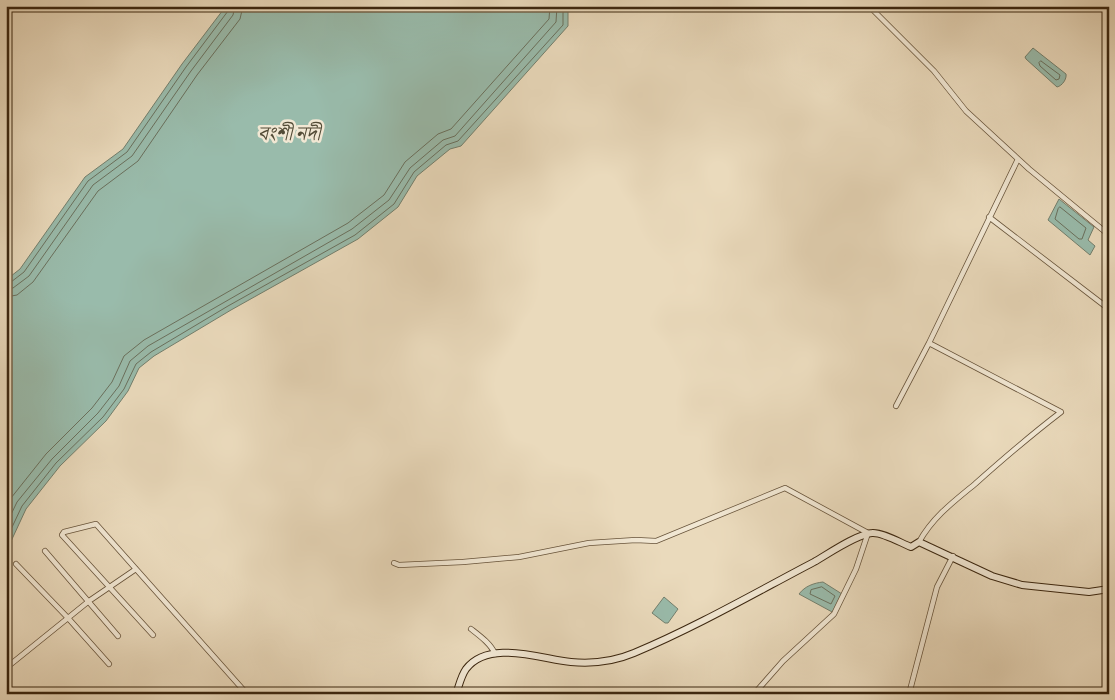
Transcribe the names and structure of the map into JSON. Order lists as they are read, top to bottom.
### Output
{
  "water": ["বংশী নদী"]
}
